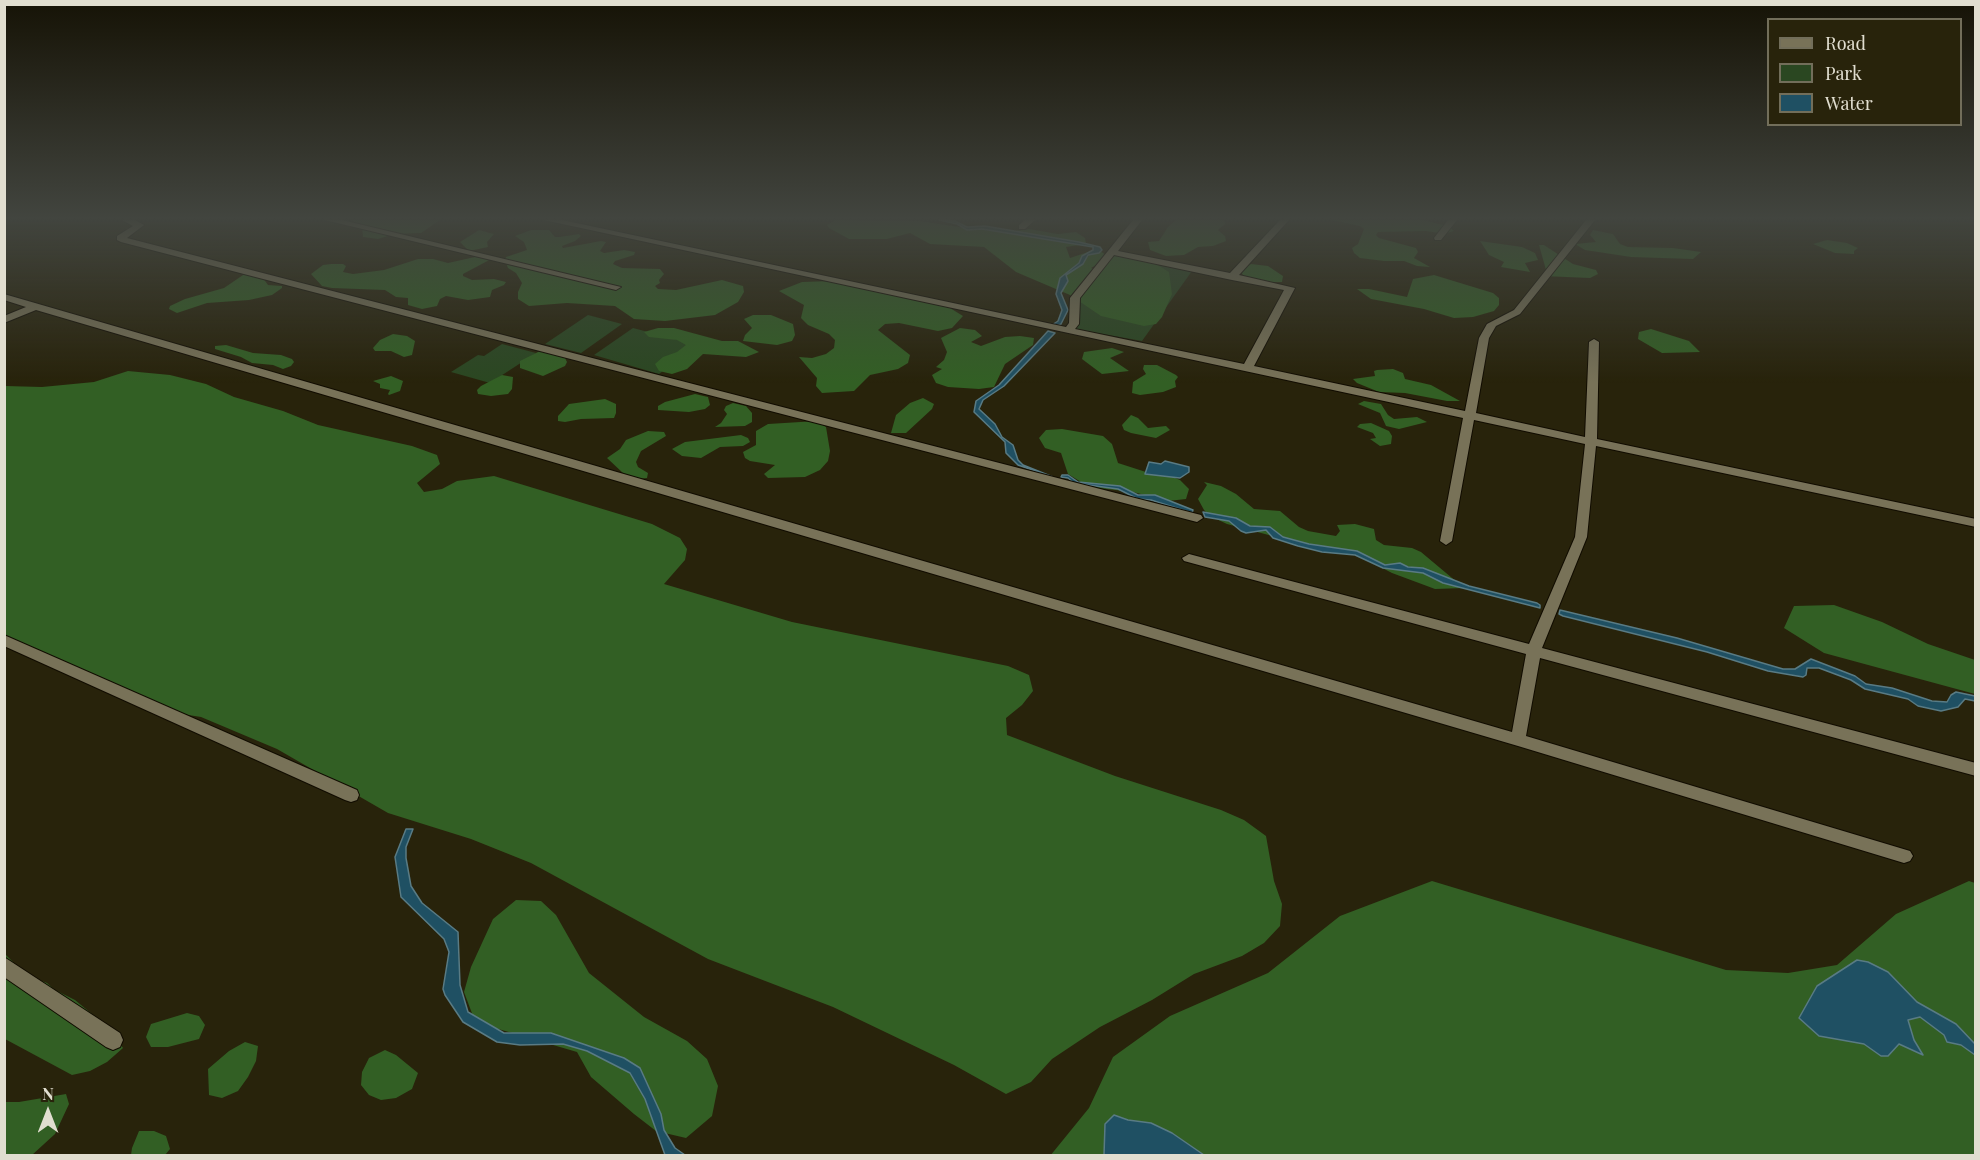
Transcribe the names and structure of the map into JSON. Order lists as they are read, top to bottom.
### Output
{
  "legend": ["Road", "Park", "Water"],
  "north": "top"
}
